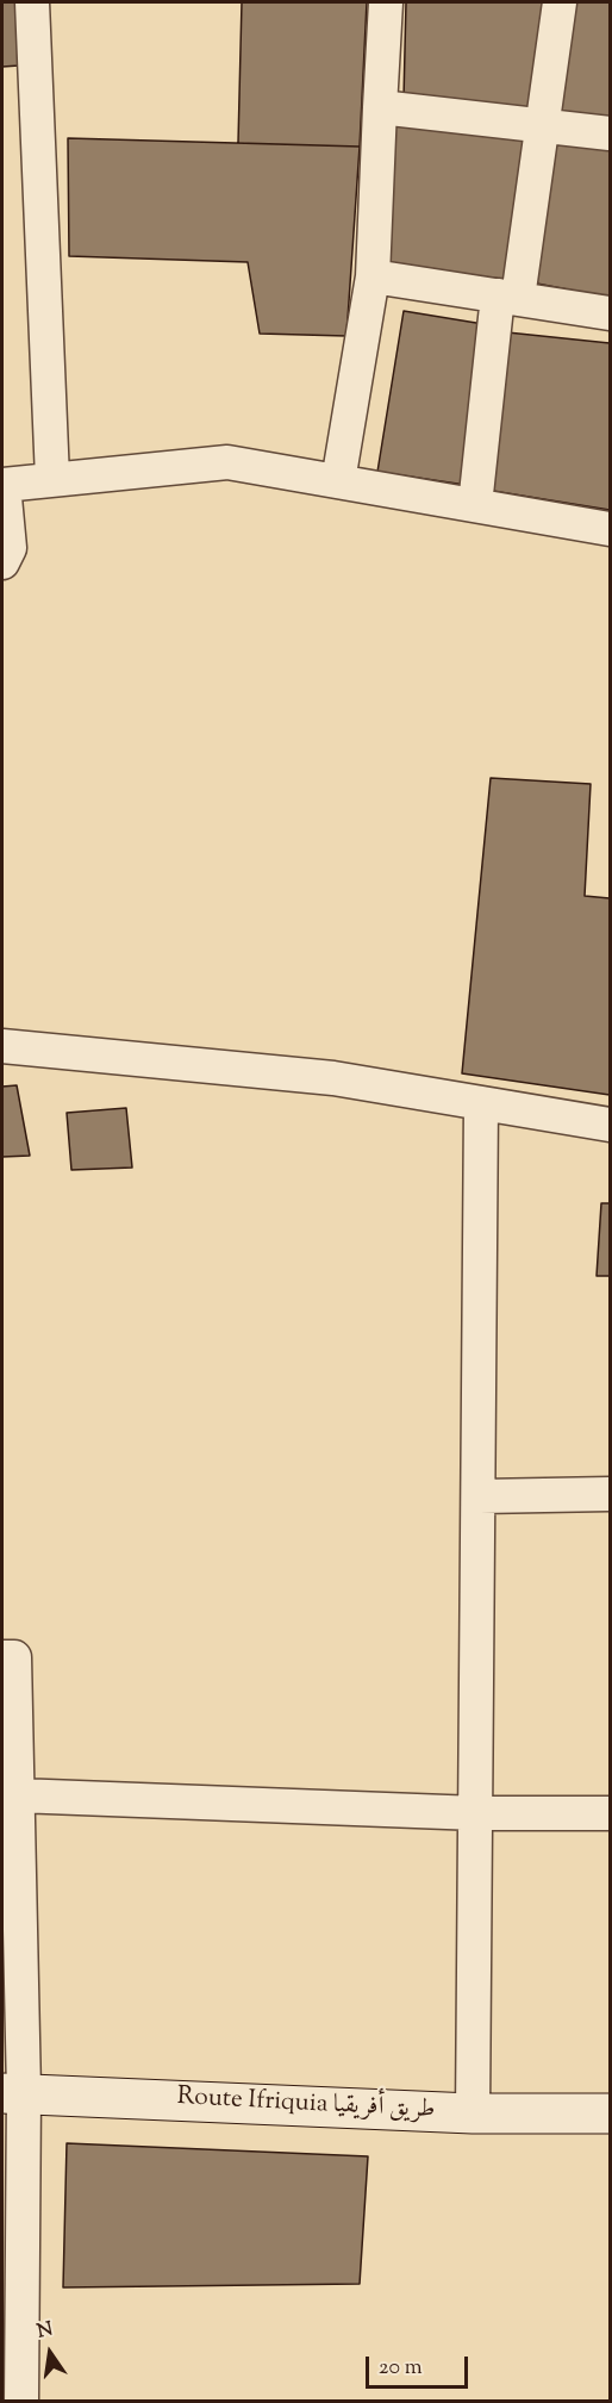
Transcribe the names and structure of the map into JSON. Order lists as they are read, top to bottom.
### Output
{
  "streets": {
    "street": ["Route Ifriquia طريق أفريقيا"]
  },
  "scale_bar": "20 m",
  "north": "top"
}
